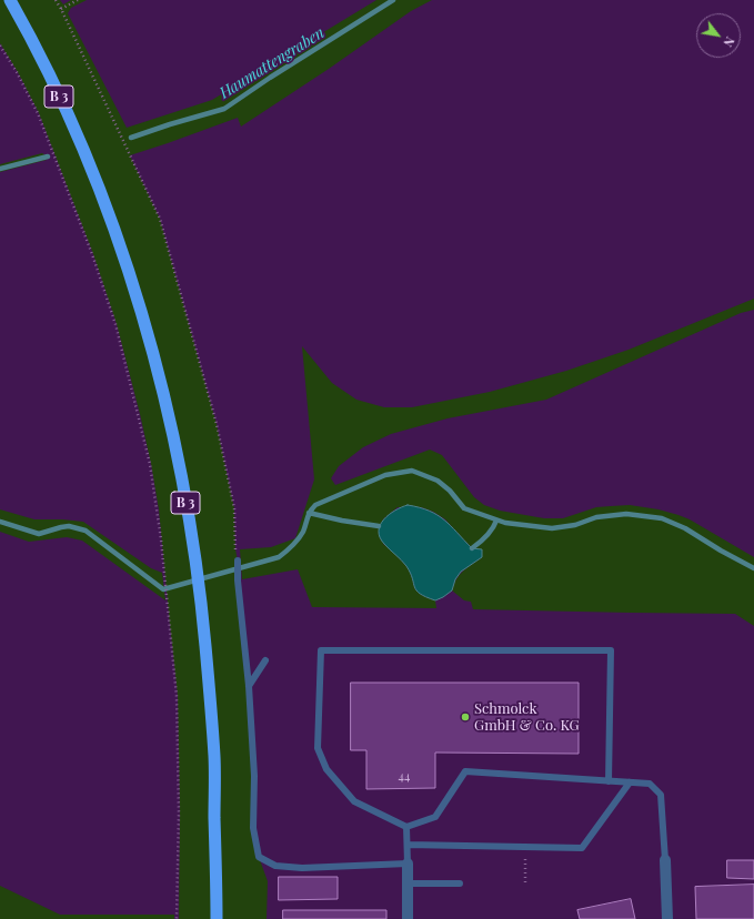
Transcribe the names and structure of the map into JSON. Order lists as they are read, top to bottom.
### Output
{
  "streets": {
    "highway": ["B 3"]
  },
  "water": ["Haumattengraben"],
  "places": ["Schmolck GmbH & Co. KG"],
  "house_numbers": ["44"],
  "north": "bottom right"
}
